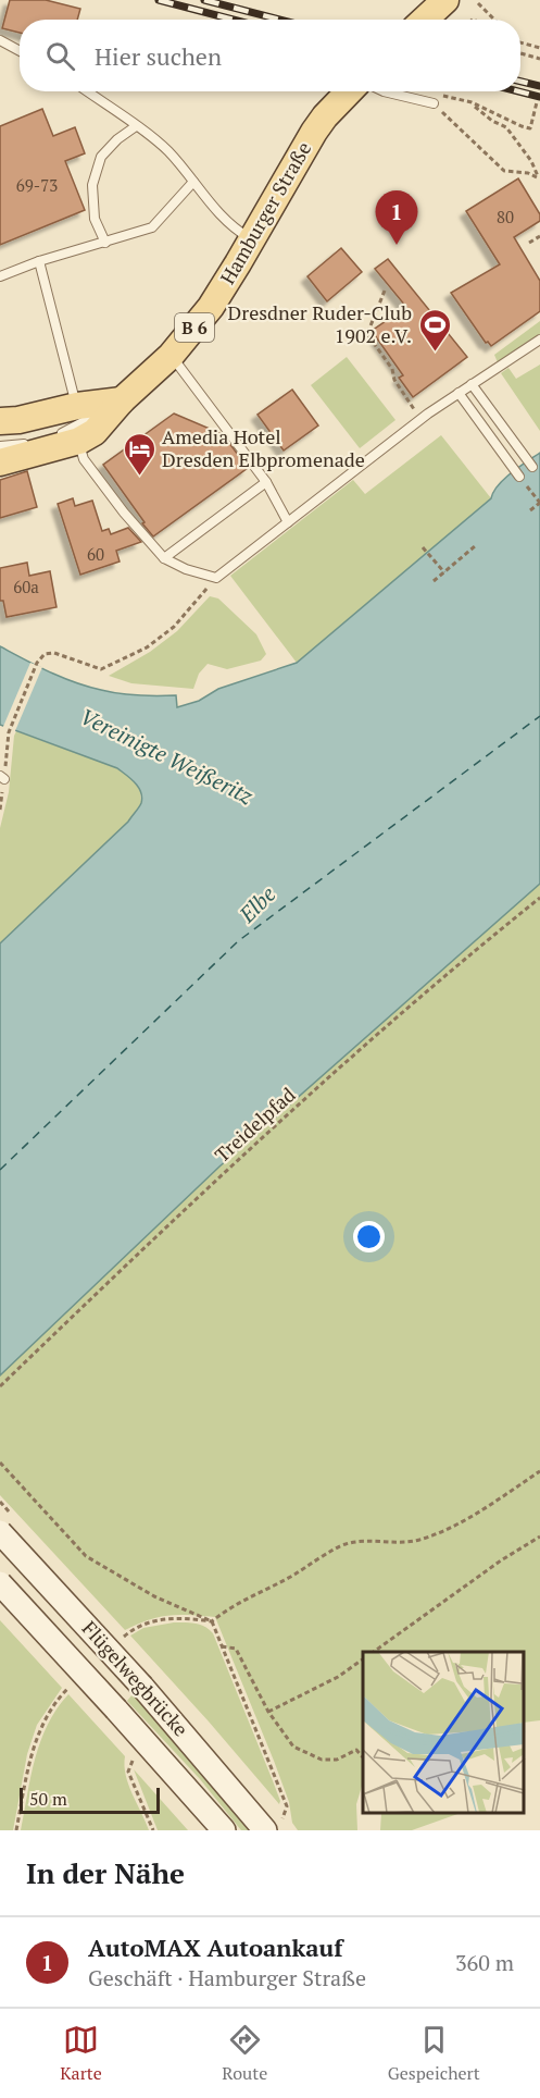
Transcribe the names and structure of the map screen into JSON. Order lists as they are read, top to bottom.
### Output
{
  "streets": {
    "main road": ["Hamburger Straße", "B 6", "Flügelwegbrücke"],
    "path": ["Treidelpfad"]
  },
  "water": ["Vereinigte Weißeritz", "Elbe"],
  "places": {
    "sports": ["Dresdner Ruder-Club 1902 e.V."],
    "hotel": ["Amedia Hotel Dresden Elbpromenade"]
  },
  "house_numbers": [
    "69-73",
    "80",
    "60",
    "60a"
  ],
  "scale_bar": "50 m",
  "page": {
    "search": "Hier suchen",
    "pins": "1",
    "scale": "50 m",
    "heading": "In der Nähe",
    "list": [
      {
        "mark": "1",
        "name": "AutoMAX Autoankauf",
        "note": "Geschäft · Hamburger Straße",
        "value": "360 m"
      }
    ],
    "nav": ["Karte", "Route", "Gespeichert"]
  }
}
